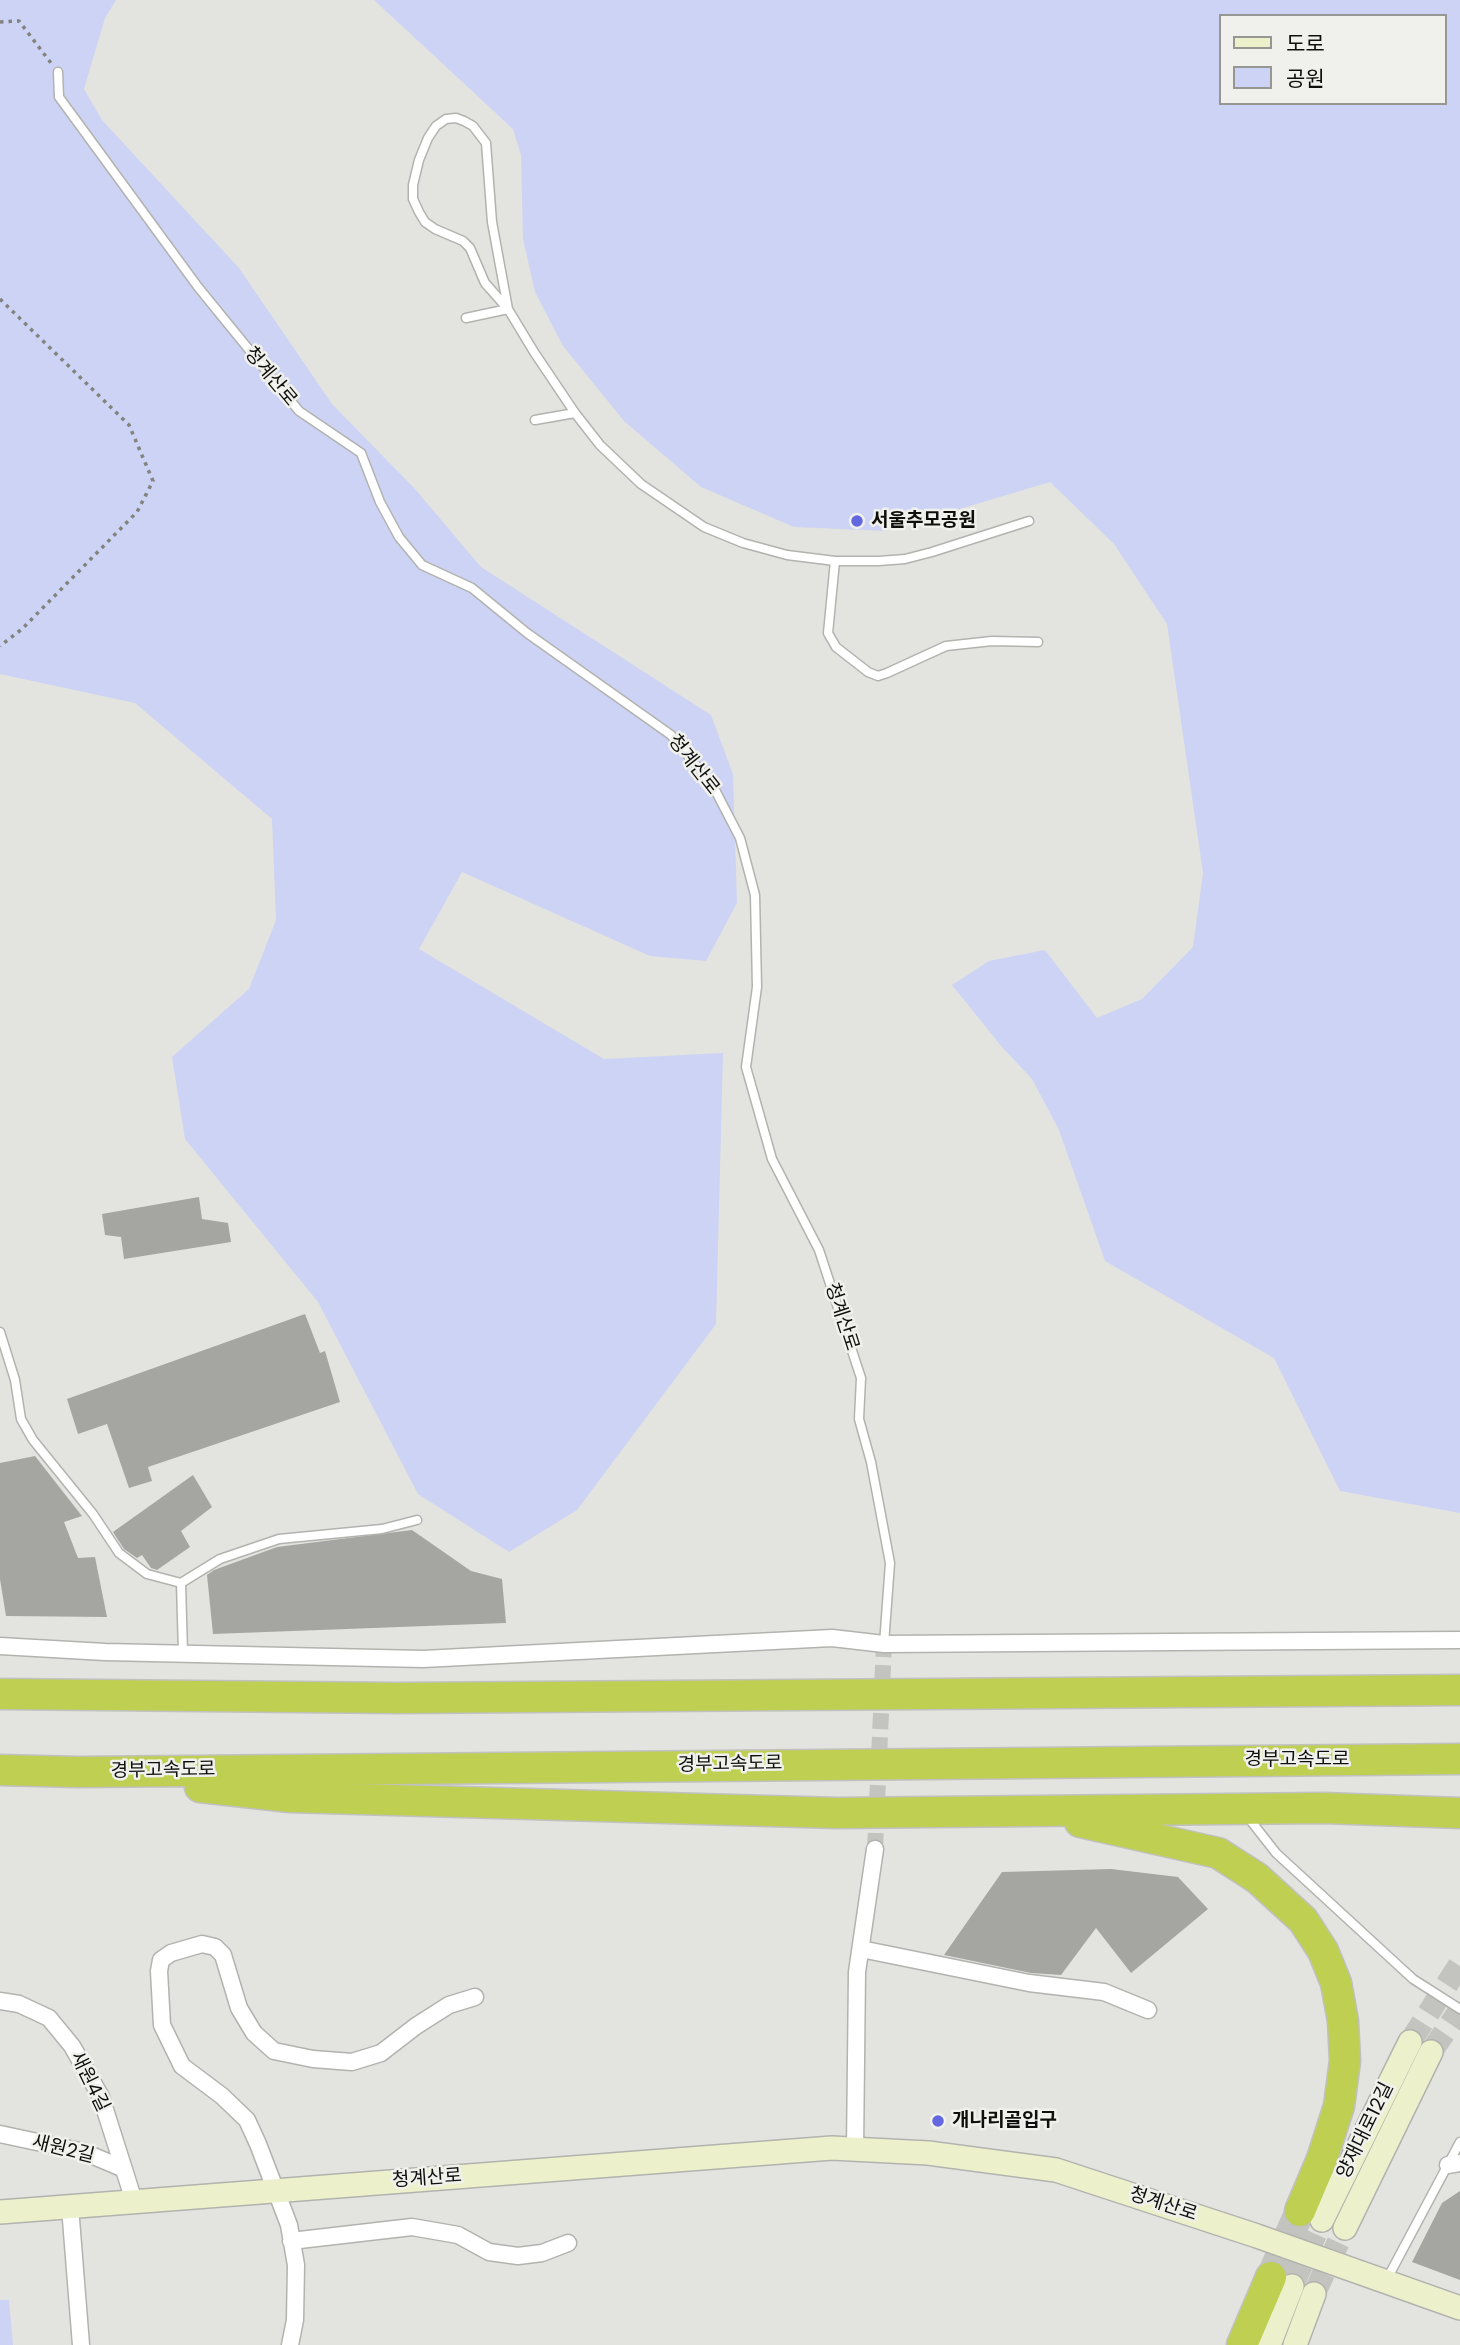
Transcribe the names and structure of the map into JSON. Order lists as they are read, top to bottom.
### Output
{
  "streets": {
    "highway": ["경부고속도로"],
    "main road": ["청계산로", "양재대로12길"],
    "street": ["새원4길", "새원2길"]
  },
  "crossings": [
    ["청계산로", "새원4길"],
    ["새원4길", "새원2길"]
  ],
  "places": ["서울추모공원", "개나리골입구"],
  "legend": ["도로", "공원"]
}
